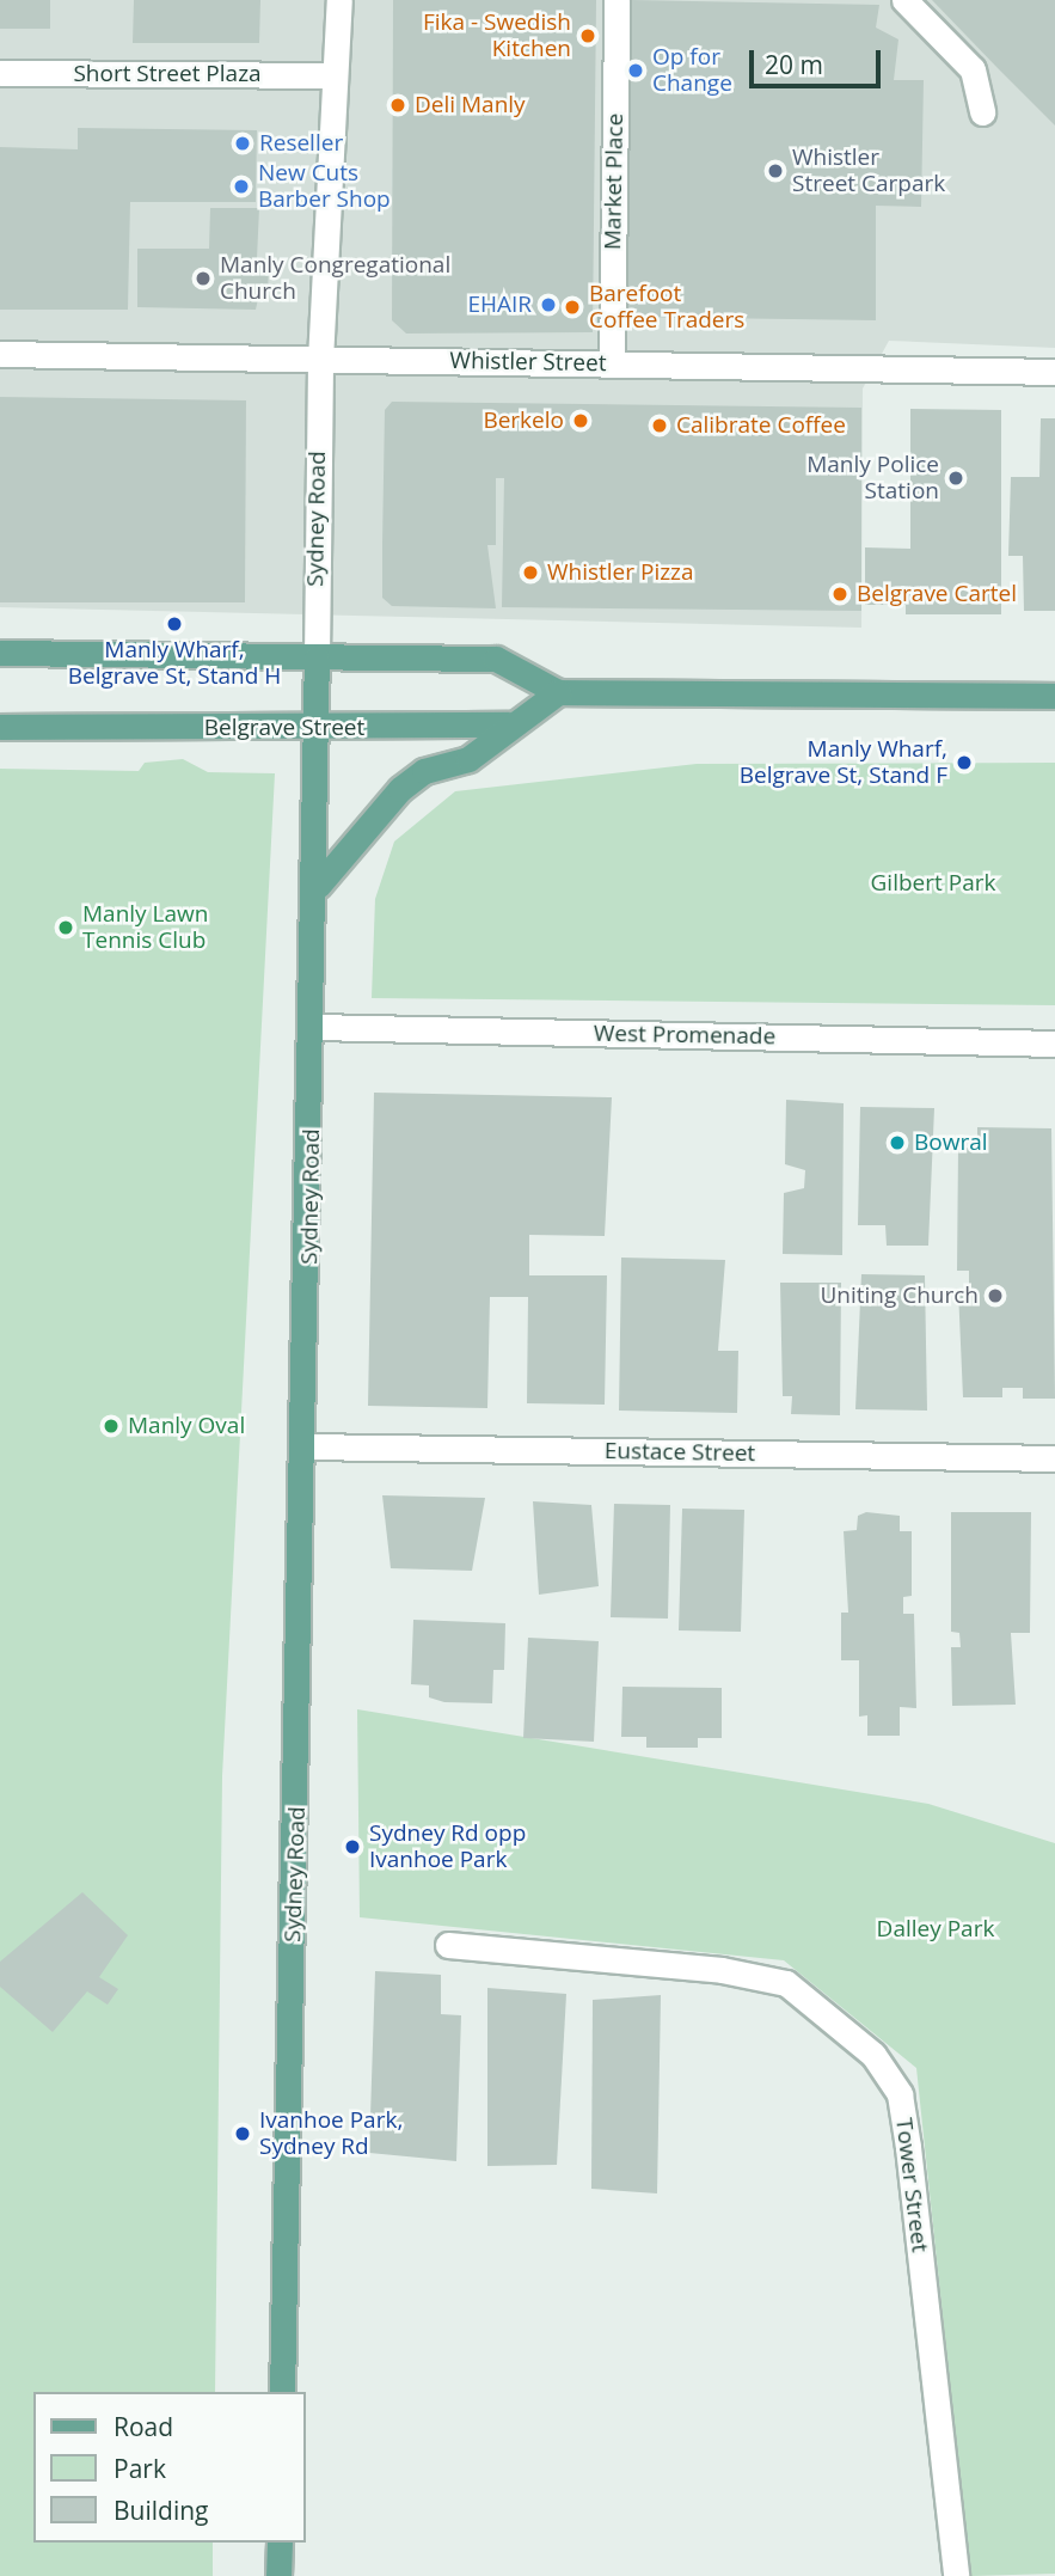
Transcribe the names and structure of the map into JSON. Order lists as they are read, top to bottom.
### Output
{
  "streets": {
    "main road": ["Sydney Road", "Belgrave Street"],
    "street": [
      "Short Street Plaza",
      "Market Place",
      "Whistler Street",
      "West Promenade",
      "Eustace Street",
      "Tower Street"
    ]
  },
  "crossings": [
    ["Short Street Plaza", "Sydney Road"],
    ["Market Place", "Whistler Street"],
    ["Whistler Street", "Sydney Road"],
    ["Sydney Road", "Belgrave Street"],
    ["Sydney Road", "West Promenade"],
    ["Sydney Road", "Eustace Street"]
  ],
  "parks": ["Gilbert Park", "Dalley Park"],
  "places": [
    "Fika - Swedish Kitchen",
    "Op for Change",
    "Deli Manly",
    "Reseller",
    "Whistler Street Carpark",
    "New Cuts Barber Shop",
    "Manly Congregational Church",
    "EHAIR",
    "Barefoot Coffee Traders",
    "Berkelo",
    "Calibrate Coffee",
    "Manly Police Station",
    "Whistler Pizza",
    "Belgrave Cartel",
    "Manly Wharf, Belgrave St, Stand H",
    "Manly Wharf, Belgrave St, Stand F",
    "Manly Lawn Tennis Club",
    "Bowral",
    "Uniting Church",
    "Manly Oval",
    "Sydney Rd opp Ivanhoe Park",
    "Ivanhoe Park, Sydney Rd"
  ],
  "legend": ["Road", "Park", "Building"],
  "scale_bar": "20 m"
}
